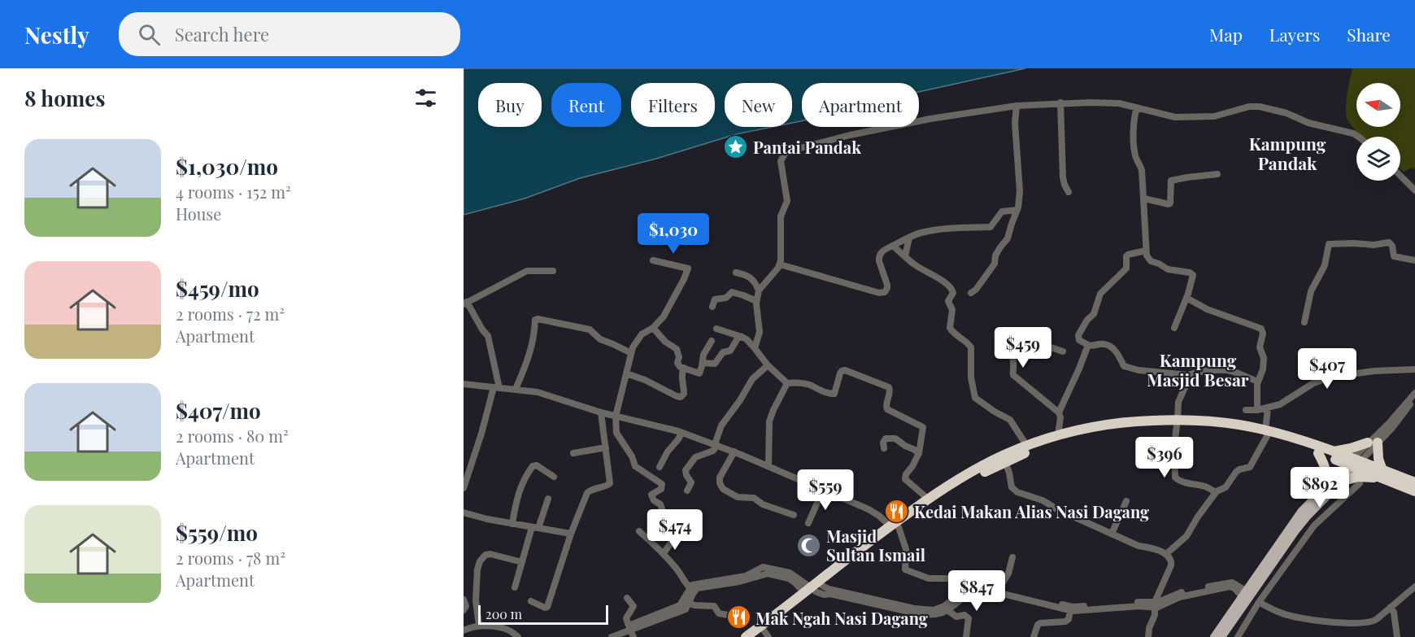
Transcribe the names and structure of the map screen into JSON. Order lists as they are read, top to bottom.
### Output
{
  "districts": ["Kampung Pandak", "Kampung Masjid Besar"],
  "places": {
    "place": ["Pantai Pandak"],
    "restaurant": ["Kedai Makan Alias Nasi Dagang", "Mak Ngah Nasi Dagang"],
    "mosque": ["Masjid Sultan Ismail"]
  },
  "scale_bar": "200 m",
  "north": "left",
  "page": {
    "header": "Nestly",
    "search": "Search here",
    "nav": ["Map", "Layers", "Share"],
    "heading": "8 homes",
    "chip": [
      "Buy",
      "Rent",
      "Filters",
      "New",
      "Apartment"
    ],
    "list": [
      {
        "name": "$1,030/mo",
        "note": "4 rooms · 152 m² · House"
      },
      {
        "name": "$459/mo",
        "note": "2 rooms · 72 m² · Apartment"
      },
      {
        "name": "$407/mo",
        "note": "2 rooms · 80 m² · Apartment"
      },
      {
        "name": "$559/mo",
        "note": "2 rooms · 78 m² · Apartment"
      }
    ],
    "price": [
      "$1,030",
      "$459",
      "$407",
      "$396",
      "$892",
      "$559",
      "$474",
      "$847"
    ],
    "scale": "200 m"
  }
}
